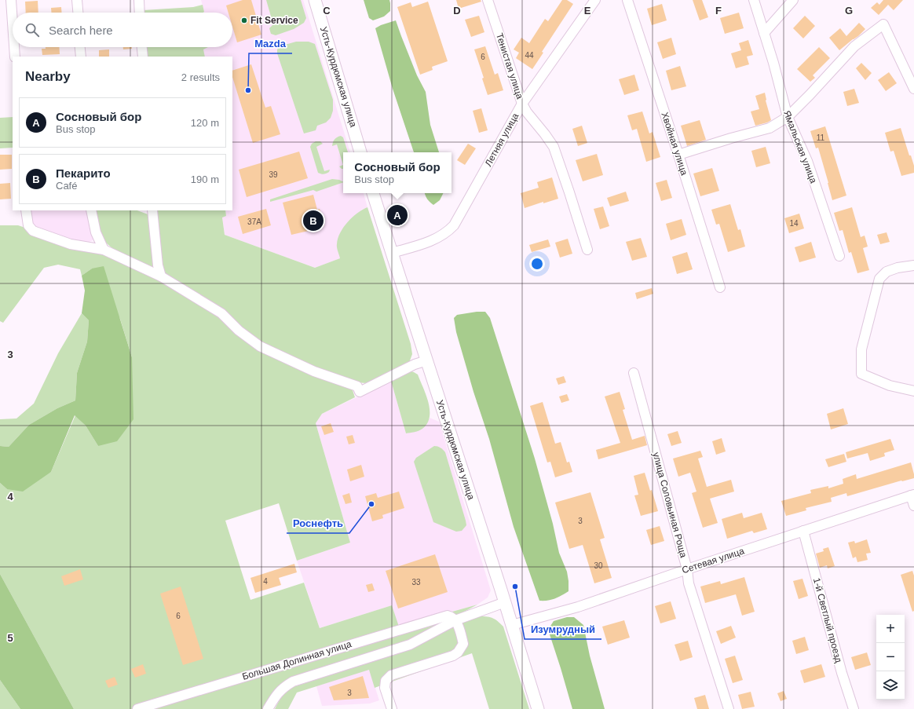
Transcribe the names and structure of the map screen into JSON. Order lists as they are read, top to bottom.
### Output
{
  "streets": {
    "main road": ["Усть-Курдюмская улица"],
    "street": [
      "Тенистая улица",
      "Летняя улица",
      "Хвойная улица",
      "Ямальская улица",
      "улица Соловьиная Роща",
      "Сетевая улица",
      "1-й Светлый проезд",
      "Большая Долинная улица"
    ]
  },
  "crossings": [
    ["Тенистая улица", "Летняя улица"],
    ["Усть-Курдюмская улица", "Летняя улица"],
    ["Усть-Курдюмская улица", "Сетевая улица"],
    ["Усть-Курдюмская улица", "Большая Долинная улица"],
    ["улица Соловьиная Роща", "Сетевая улица"],
    ["Сетевая улица", "1-й Светлый проезд"]
  ],
  "places": [
    "Fit Service",
    "Mazda",
    "Роснефть",
    "Изумрудный"
  ],
  "house_numbers": [
    "44",
    "6",
    "11",
    "39",
    "37А",
    "14",
    "3",
    "30",
    "4",
    "33",
    "6",
    "3"
  ],
  "page": {
    "search": "Search here",
    "heading": ["Nearby", "2 results"],
    "list": [
      {
        "mark": "A",
        "name": "Сосновый бор",
        "note": "Bus stop",
        "value": "120 m"
      },
      {
        "mark": "B",
        "name": "Пекарито",
        "note": "Café",
        "value": "190 m"
      }
    ],
    "popup": ["Сосновый бор", "Bus stop"],
    "pins": ["A", "B"],
    "map_buttons": ["+", "−"]
  },
  "grid": {
    "columns": [
      "C",
      "D",
      "E",
      "F",
      "G"
    ],
    "rows": ["3", "4", "5"]
  }
}
